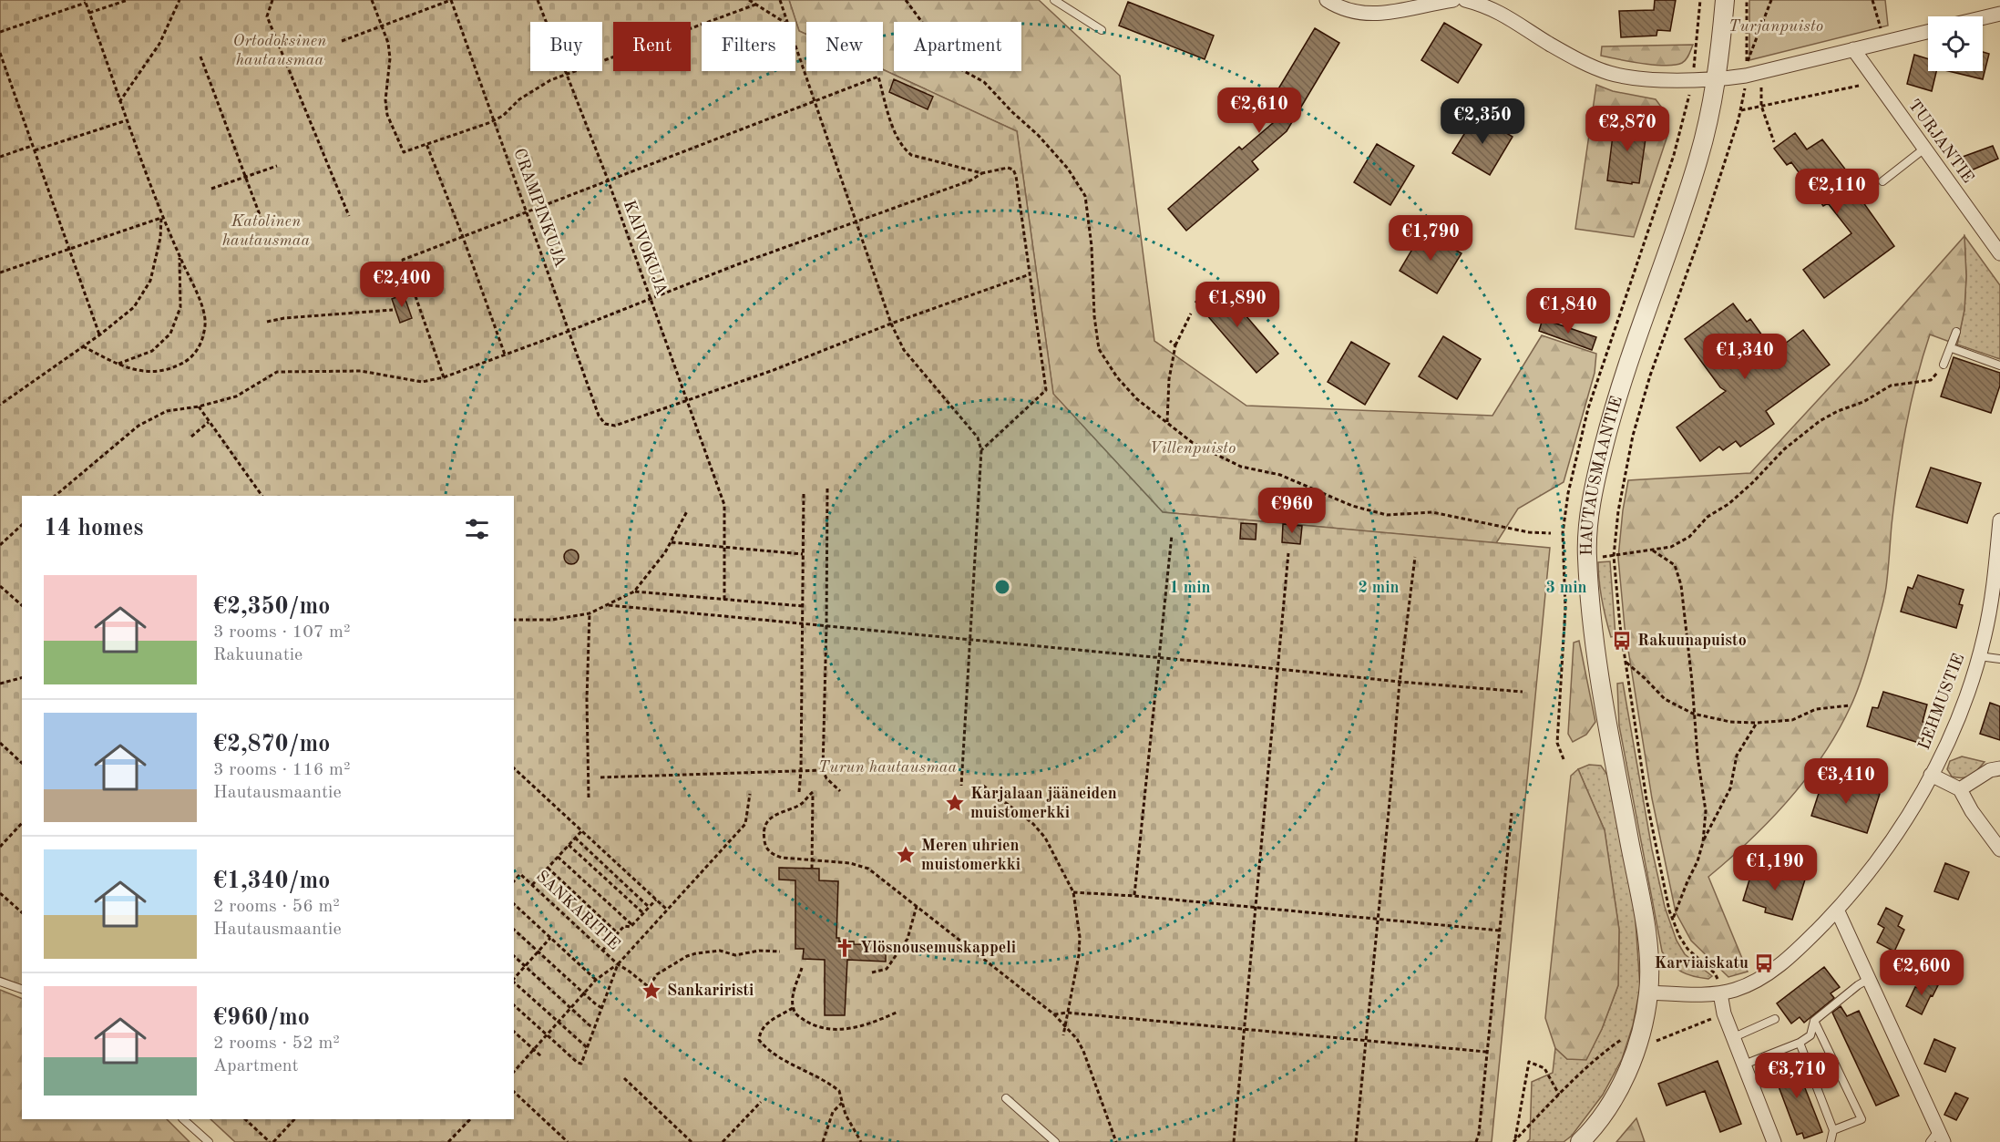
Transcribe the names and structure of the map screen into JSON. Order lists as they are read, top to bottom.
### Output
{
  "streets": {
    "street": ["TURJANTIE", "HAUTAUSMAANTIE", "LEHMUSTIE"],
    "path": ["CRAMPINKUJA", "KAIVOKUJA", "SANKARITIE"]
  },
  "crossings": [
    ["CRAMPINKUJA", "KAIVOKUJA"],
    ["HAUTAUSMAANTIE", "LEHMUSTIE"]
  ],
  "parks": [
    "Turjanpuisto",
    "Ortodoksinen hautausmaa",
    "Katolinen hautausmaa",
    "Villenpuisto",
    "Turun hautausmaa"
  ],
  "places": {
    "bus stop": ["Rakuunapuisto", "Karviaiskatu"],
    "place": ["Karjalaan jääneiden muistomerkki", "Meren uhrien muistomerkki", "Sankariristi"],
    "church": ["Ylösnousemuskappeli"]
  },
  "page": {
    "chip": [
      "Buy",
      "Rent",
      "Filters",
      "New",
      "Apartment"
    ],
    "price": [
      "€2,610",
      "€2,350",
      "€2,870",
      "€2,110",
      "€1,790",
      "€2,400",
      "€1,890",
      "€1,840",
      "€1,340",
      "€960",
      "€3,410",
      "€1,190",
      "€2,600",
      "€3,710"
    ],
    "heading": "14 homes",
    "list": [
      {
        "name": "€2,350/mo",
        "note": "3 rooms · 107 m² · Rakuunatie"
      },
      {
        "name": "€2,870/mo",
        "note": "3 rooms · 116 m² · Hautausmaantie"
      },
      {
        "name": "€1,340/mo",
        "note": "2 rooms · 56 m² · Hautausmaantie"
      },
      {
        "name": "€960/mo",
        "note": "2 rooms · 52 m² · Apartment"
      }
    ]
  },
  "rings": ["1 min", "2 min", "3 min"]
}
